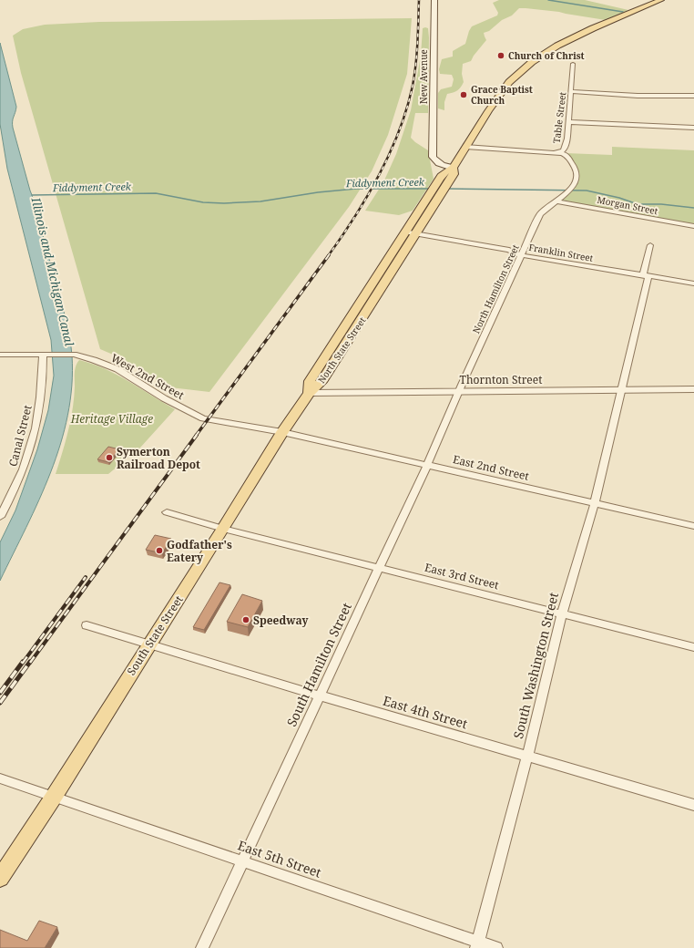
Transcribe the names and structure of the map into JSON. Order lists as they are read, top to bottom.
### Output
{
  "streets": {
    "main road": ["New Avenue", "North State Street", "South State Street"],
    "street": [
      "Table Street",
      "Morgan Street",
      "Franklin Street",
      "North Hamilton Street",
      "West 2nd Street",
      "Thornton Street",
      "Canal Street",
      "East 2nd Street",
      "East 3rd Street",
      "South Hamilton Street",
      "South Washington Street",
      "East 4th Street",
      "East 5th Street"
    ]
  },
  "crossings": [
    ["New Avenue", "North State Street"],
    ["Table Street", "Morgan Street"],
    ["Table Street", "North Hamilton Street"],
    ["Morgan Street", "North Hamilton Street"],
    ["Franklin Street", "North Hamilton Street"],
    ["Franklin Street", "North State Street"],
    ["Franklin Street", "South Washington Street"],
    ["North Hamilton Street", "Thornton Street"],
    ["North Hamilton Street", "South Hamilton Street"],
    ["North State Street", "Thornton Street"],
    ["North State Street", "South State Street"],
    ["West 2nd Street", "Canal Street"],
    ["West 2nd Street", "East 2nd Street"],
    ["West 2nd Street", "South State Street"],
    ["Thornton Street", "South State Street"],
    ["Thornton Street", "South Hamilton Street"],
    ["Thornton Street", "South Washington Street"],
    ["East 2nd Street", "South State Street"],
    ["East 2nd Street", "South Hamilton Street"],
    ["East 2nd Street", "South Washington Street"],
    ["East 3rd Street", "South State Street"],
    ["East 3rd Street", "South Hamilton Street"],
    ["East 3rd Street", "South Washington Street"],
    ["South State Street", "East 4th Street"],
    ["South State Street", "East 5th Street"],
    ["South Hamilton Street", "East 4th Street"],
    ["South Hamilton Street", "East 5th Street"],
    ["South Washington Street", "East 4th Street"],
    ["South Washington Street", "East 5th Street"]
  ],
  "water": ["Fiddyment Creek", "Illinois and Michigan Canal"],
  "parks": ["Heritage Village"],
  "places": [
    "Church of Christ",
    "Grace Baptist Church",
    "Symerton Railroad Depot",
    "Godfather's Eatery",
    "Speedway"
  ]
}
